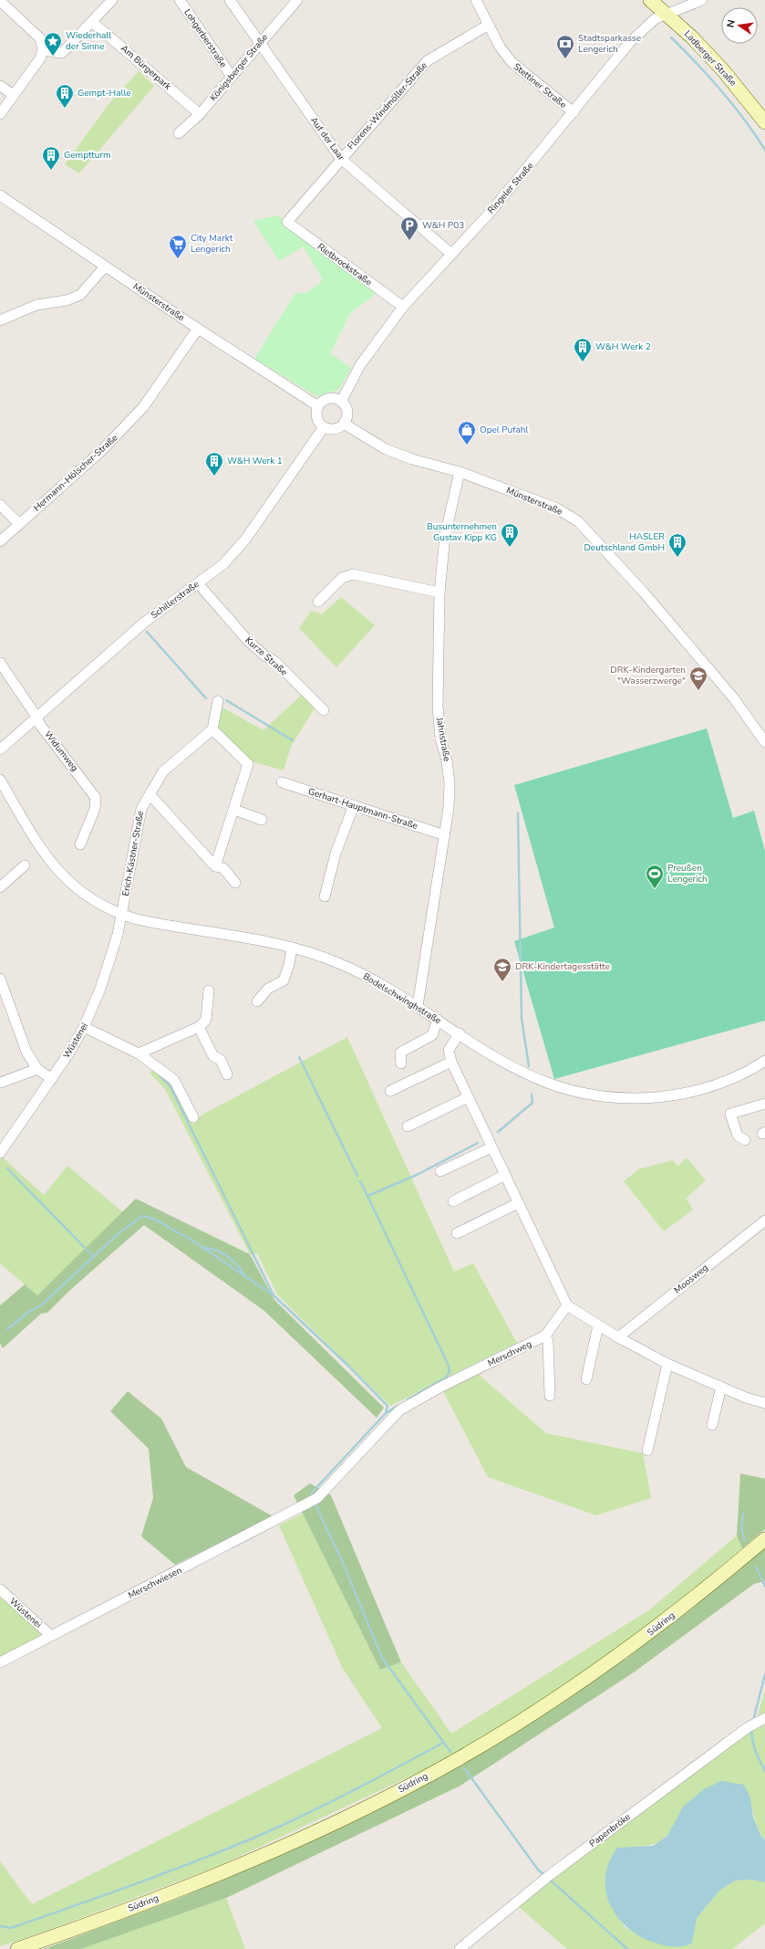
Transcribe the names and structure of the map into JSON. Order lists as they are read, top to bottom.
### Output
{
  "streets": {
    "main road": ["Ladberger Straße", "Südring"],
    "street": [
      "Lohgerberstraße",
      "Am Bürgerpark",
      "Königsberger Straße",
      "Stettiner Straße",
      "Florens-Windmöller-Straße",
      "Auf der Laar",
      "Ringeler Straße",
      "Rietbrockstraße",
      "Münsterstraße",
      "Hermann-Hölscher-Straße",
      "Schillerstraße",
      "Kurze Straße",
      "Jahnstraße",
      "Widumweg",
      "Gerhart-Hauptmann-Straße",
      "Erich-Kästner-Straße",
      "Bodelschwinghstraße",
      "Wüstenei",
      "Moosweg",
      "Merschweg",
      "Merschwiesen",
      "Papenbröke"
    ]
  },
  "crossings": [
    ["Lohgerberstraße", "Königsberger Straße"],
    ["Ladberger Straße", "Ringeler Straße"],
    ["Am Bürgerpark", "Königsberger Straße"],
    ["Königsberger Straße", "Auf der Laar"],
    ["Stettiner Straße", "Florens-Windmöller-Straße"],
    ["Stettiner Straße", "Ringeler Straße"],
    ["Florens-Windmöller-Straße", "Auf der Laar"],
    ["Florens-Windmöller-Straße", "Rietbrockstraße"],
    ["Auf der Laar", "Ringeler Straße"],
    ["Ringeler Straße", "Rietbrockstraße"],
    ["Ringeler Straße", "Münsterstraße"],
    ["Ringeler Straße", "Schillerstraße"],
    ["Münsterstraße", "Hermann-Hölscher-Straße"],
    ["Münsterstraße", "Schillerstraße"],
    ["Münsterstraße", "Jahnstraße"],
    ["Schillerstraße", "Kurze Straße"],
    ["Schillerstraße", "Widumweg"],
    ["Jahnstraße", "Gerhart-Hauptmann-Straße"],
    ["Jahnstraße", "Bodelschwinghstraße"],
    ["Erich-Kästner-Straße", "Bodelschwinghstraße"],
    ["Erich-Kästner-Straße", "Wüstenei"],
    ["Bodelschwinghstraße", "Wüstenei"],
    ["Wüstenei", "Merschwiesen"],
    ["Merschweg", "Merschwiesen"]
  ],
  "places": {
    "place": ["Wiederhall der Sinne"],
    "bank": ["Stadtsparkasse Lengerich"],
    "building": [
      "Gempt-Halle",
      "Gemptturm",
      "W&H Werk 2",
      "W&H Werk 1",
      "Busunternehmen Gustav Kipp KG",
      "HASLER Deutschland GmbH"
    ],
    "parking": ["W&H P03"],
    "supermarket": ["City Markt Lengerich"],
    "shop": ["Opel Pufahl"],
    "school or university": ["DRK-Kindergarten \"Wasserzwerge\"", "DRK-Kindertagesstätte"],
    "sports": ["Preußen Lengerich"]
  },
  "north": "left"
}
